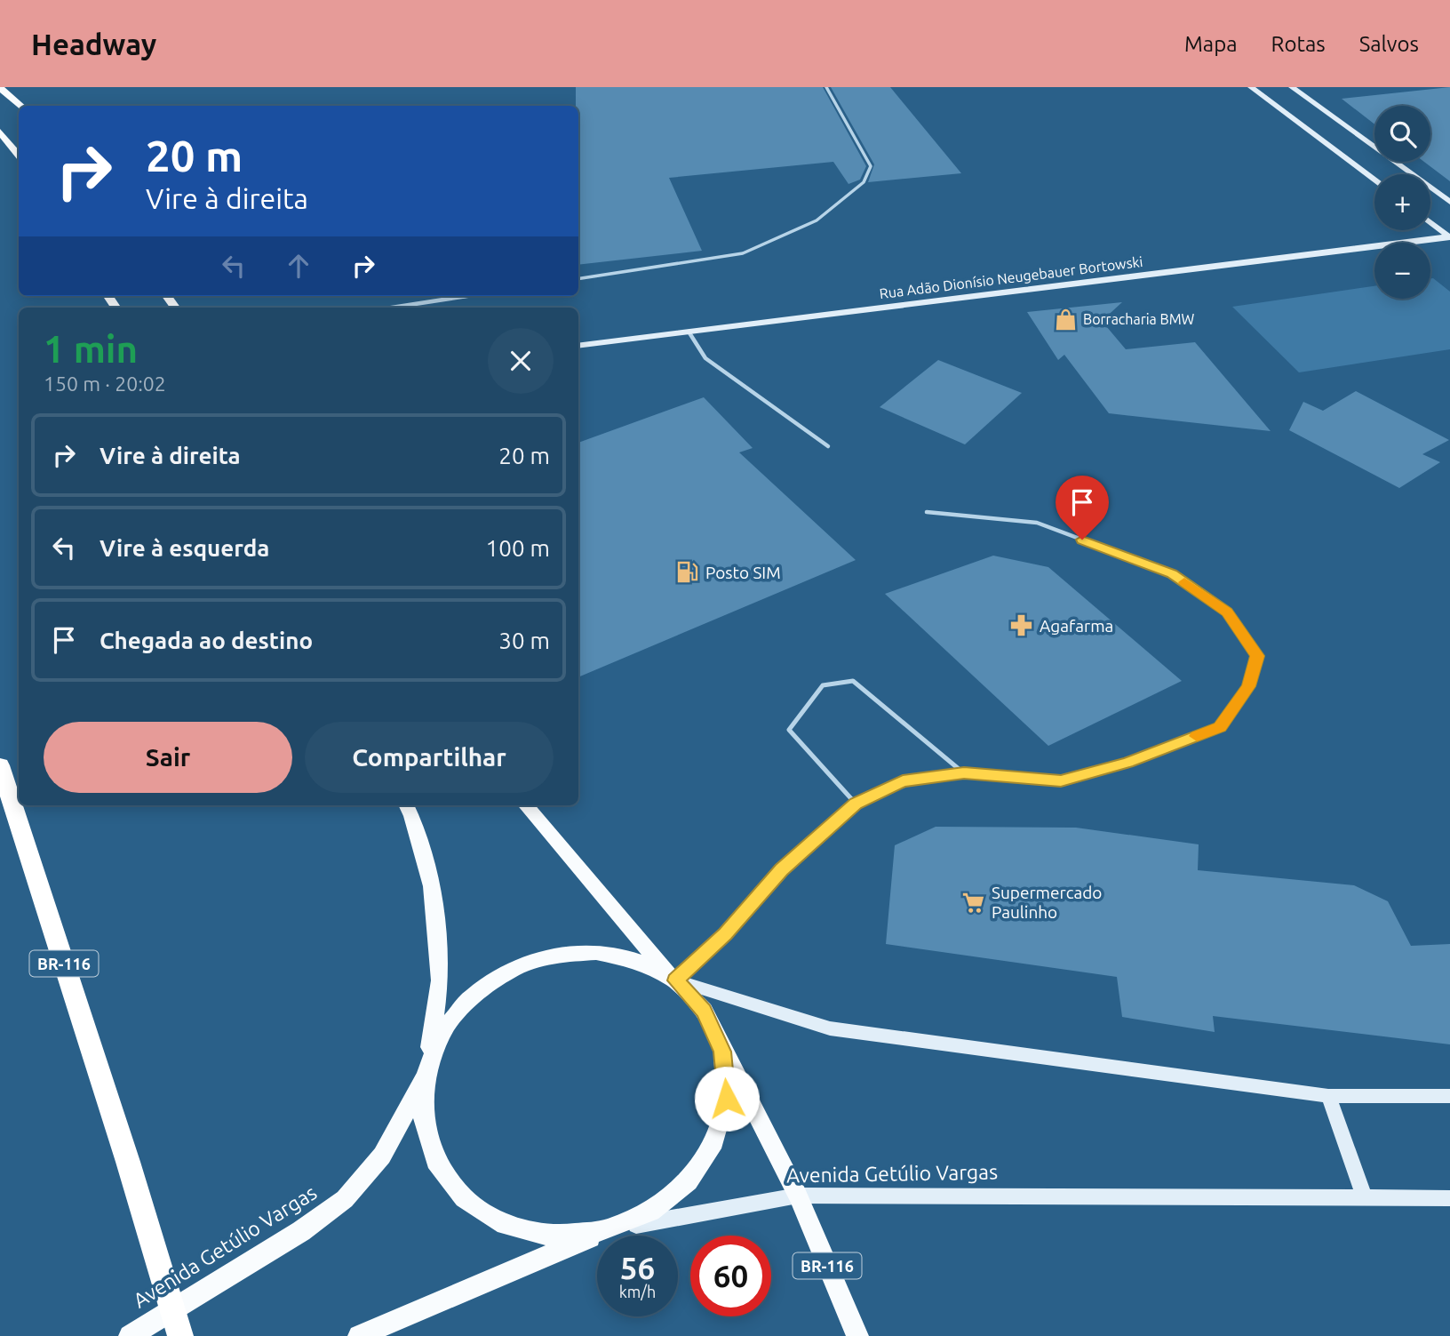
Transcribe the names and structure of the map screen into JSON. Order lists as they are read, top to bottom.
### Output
{
  "streets": {
    "highway": ["BR-116"],
    "main road": ["Rua Adão Dionísio Neugebauer Bortowski", "Avenida Getúlio Vargas"]
  },
  "crossings": [
    ["BR-116", "Avenida Getúlio Vargas"]
  ],
  "places": {
    "shop": ["Borracharia BMW"],
    "fuel station": ["Posto SIM"],
    "pharmacy": ["Agafarma"],
    "supermarket": ["Supermercado Paulinho"]
  },
  "page": {
    "header": "Headway",
    "nav": ["Mapa", "Rotas", "Salvos"],
    "map_buttons": ["+", "−"],
    "turn": ["20 m", "Vire à direita"],
    "heading": ["1 min", "150 m · 20:02"],
    "list": [
      {
        "name": "Vire à direita",
        "value": "20 m"
      },
      {
        "name": "Vire à esquerda",
        "value": "100 m"
      },
      {
        "name": "Chegada ao destino",
        "value": "30 m"
      }
    ],
    "buttons": ["Sair", "Compartilhar"],
    "speed": "56 km/h",
    "limit": "60"
  }
}
